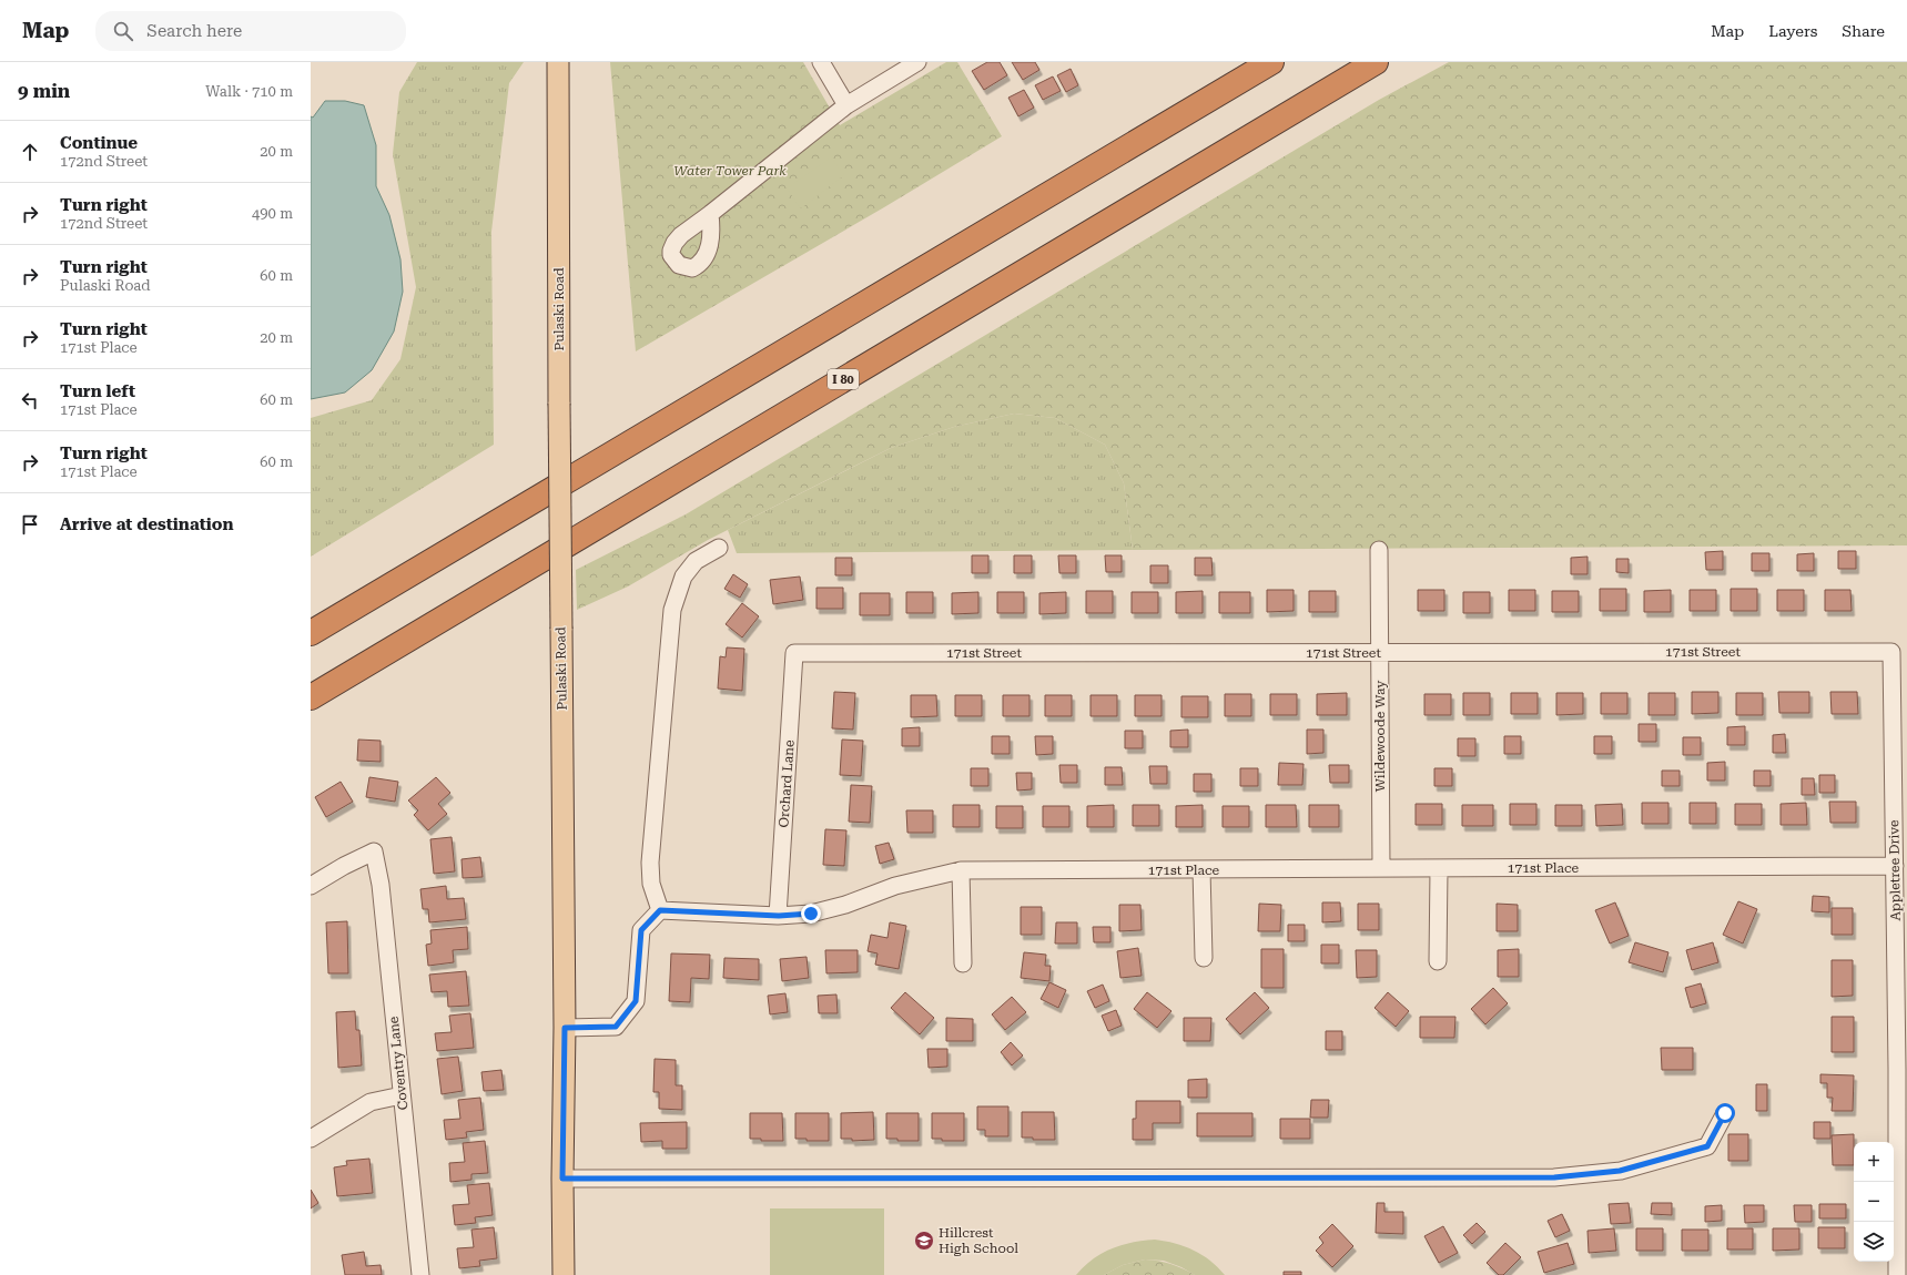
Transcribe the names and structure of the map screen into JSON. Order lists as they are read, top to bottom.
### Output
{
  "streets": {
    "highway": ["I 80"],
    "main road": ["Pulaski Road"],
    "street": [
      "171st Street",
      "Wildewoode Way",
      "Orchard Lane",
      "171st Place",
      "Appletree Drive",
      "Coventry Lane"
    ]
  },
  "crossings": [
    ["171st Street", "Wildewoode Way"],
    ["171st Street", "Orchard Lane"],
    ["171st Street", "Appletree Drive"],
    ["Wildewoode Way", "171st Place"],
    ["Orchard Lane", "171st Place"],
    ["171st Place", "Appletree Drive"]
  ],
  "parks": ["Water Tower Park"],
  "places": {
    "school or university": ["Hillcrest High School"]
  },
  "page": {
    "header": "Map",
    "search": "Search here",
    "nav": ["Map", "Layers", "Share"],
    "heading": ["9 min", "Walk · 710 m"],
    "list": [
      ["Continue", "172nd Street", "20 m"],
      ["Turn right", "172nd Street", "490 m"],
      ["Turn right", "Pulaski Road", "60 m"],
      ["Turn right", "171st Place", "20 m"],
      ["Turn left", "171st Place", "60 m"],
      ["Turn right", "171st Place", "60 m"],
      "Arrive at destination"
    ],
    "map_buttons": ["+", "−"]
  }
}
